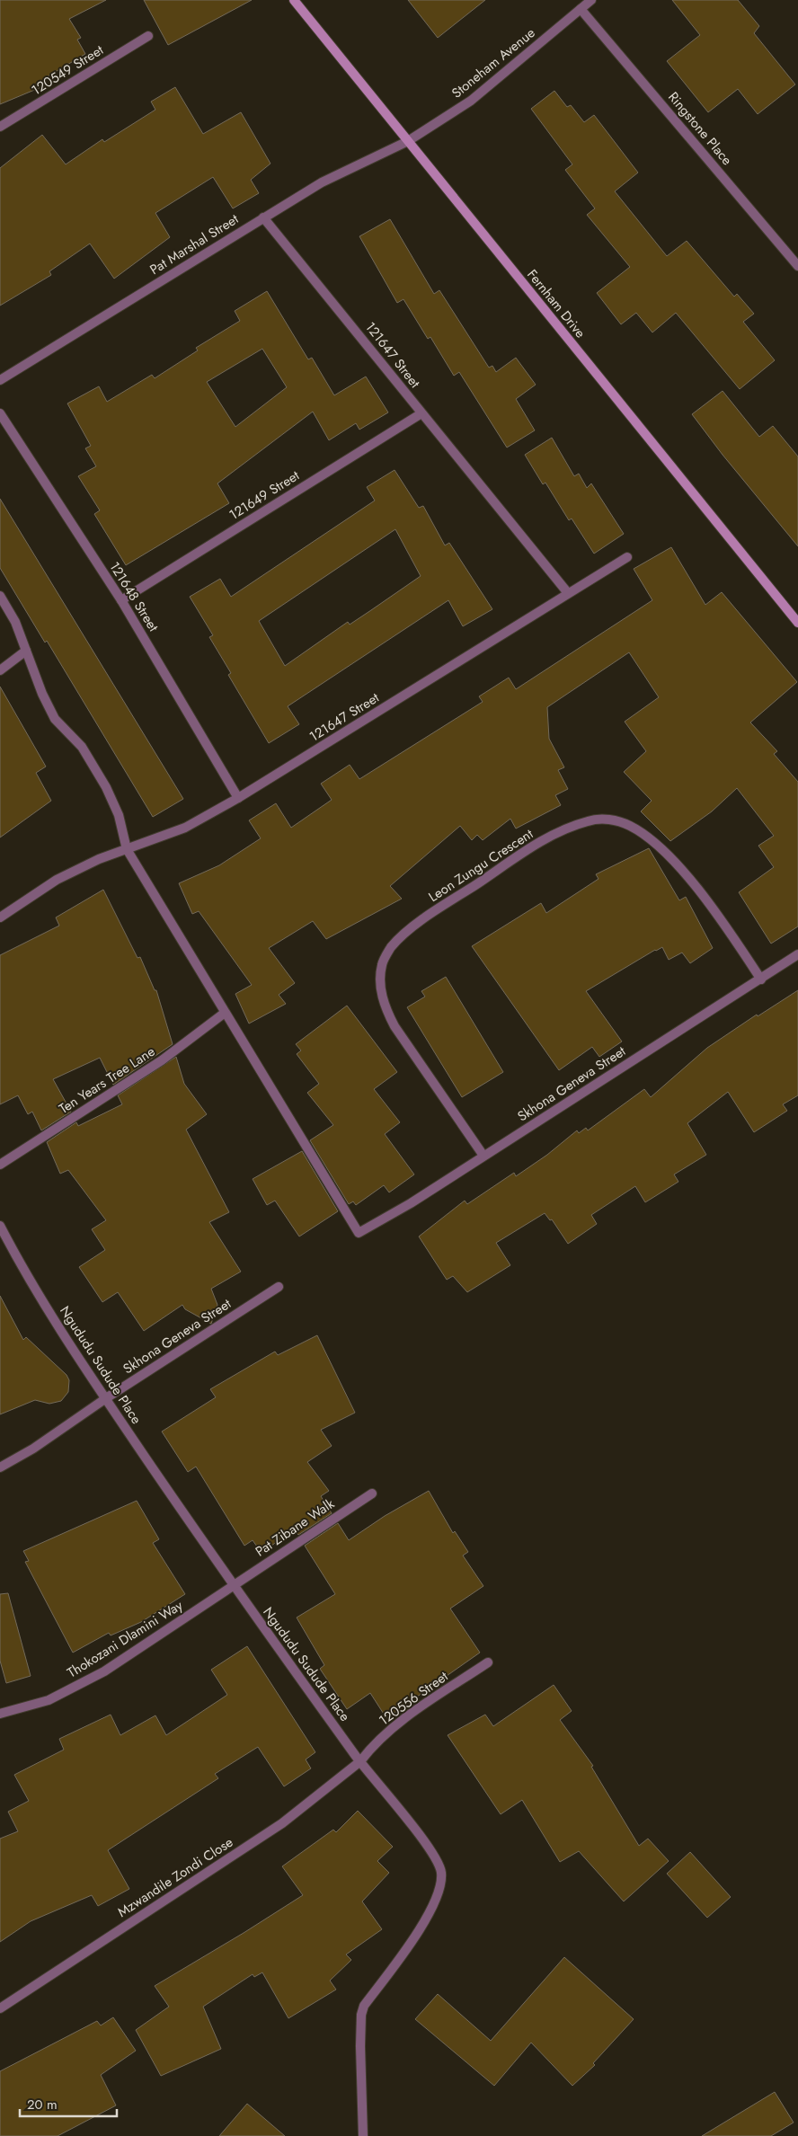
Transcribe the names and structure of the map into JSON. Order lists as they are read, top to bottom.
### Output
{
  "streets": {
    "street": [
      "Stoneham Avenue",
      "120549 Street",
      "Ringstone Place",
      "Pat Marshal Street",
      "Fernham Drive",
      "121647 Street",
      "121649 Street",
      "121648 Street",
      "Leon Zungu Crescent",
      "Ten Years Tree Lane",
      "Skhona Geneva Street",
      "Ngududu Sudude Place",
      "Pat Zibane Walk",
      "Thokozani Dlamini Way",
      "120556 Street",
      "Mzwandile Zondi Close"
    ]
  },
  "crossings": [
    ["Stoneham Avenue", "Ringstone Place"],
    ["Stoneham Avenue", "Pat Marshal Street"],
    ["Stoneham Avenue", "Fernham Drive"],
    ["Pat Marshal Street", "Fernham Drive"],
    ["Pat Marshal Street", "121647 Street"],
    ["121647 Street", "121649 Street"],
    ["121647 Street", "121648 Street"],
    ["121649 Street", "121648 Street"],
    ["Leon Zungu Crescent", "Skhona Geneva Street"],
    ["Ten Years Tree Lane", "Skhona Geneva Street"],
    ["Skhona Geneva Street", "Ngududu Sudude Place"],
    ["Ngududu Sudude Place", "Pat Zibane Walk"],
    ["Ngududu Sudude Place", "Thokozani Dlamini Way"],
    ["Ngududu Sudude Place", "120556 Street"],
    ["Ngududu Sudude Place", "Mzwandile Zondi Close"],
    ["Pat Zibane Walk", "Thokozani Dlamini Way"],
    ["120556 Street", "Mzwandile Zondi Close"]
  ],
  "scale_bar": "20 m"
}
